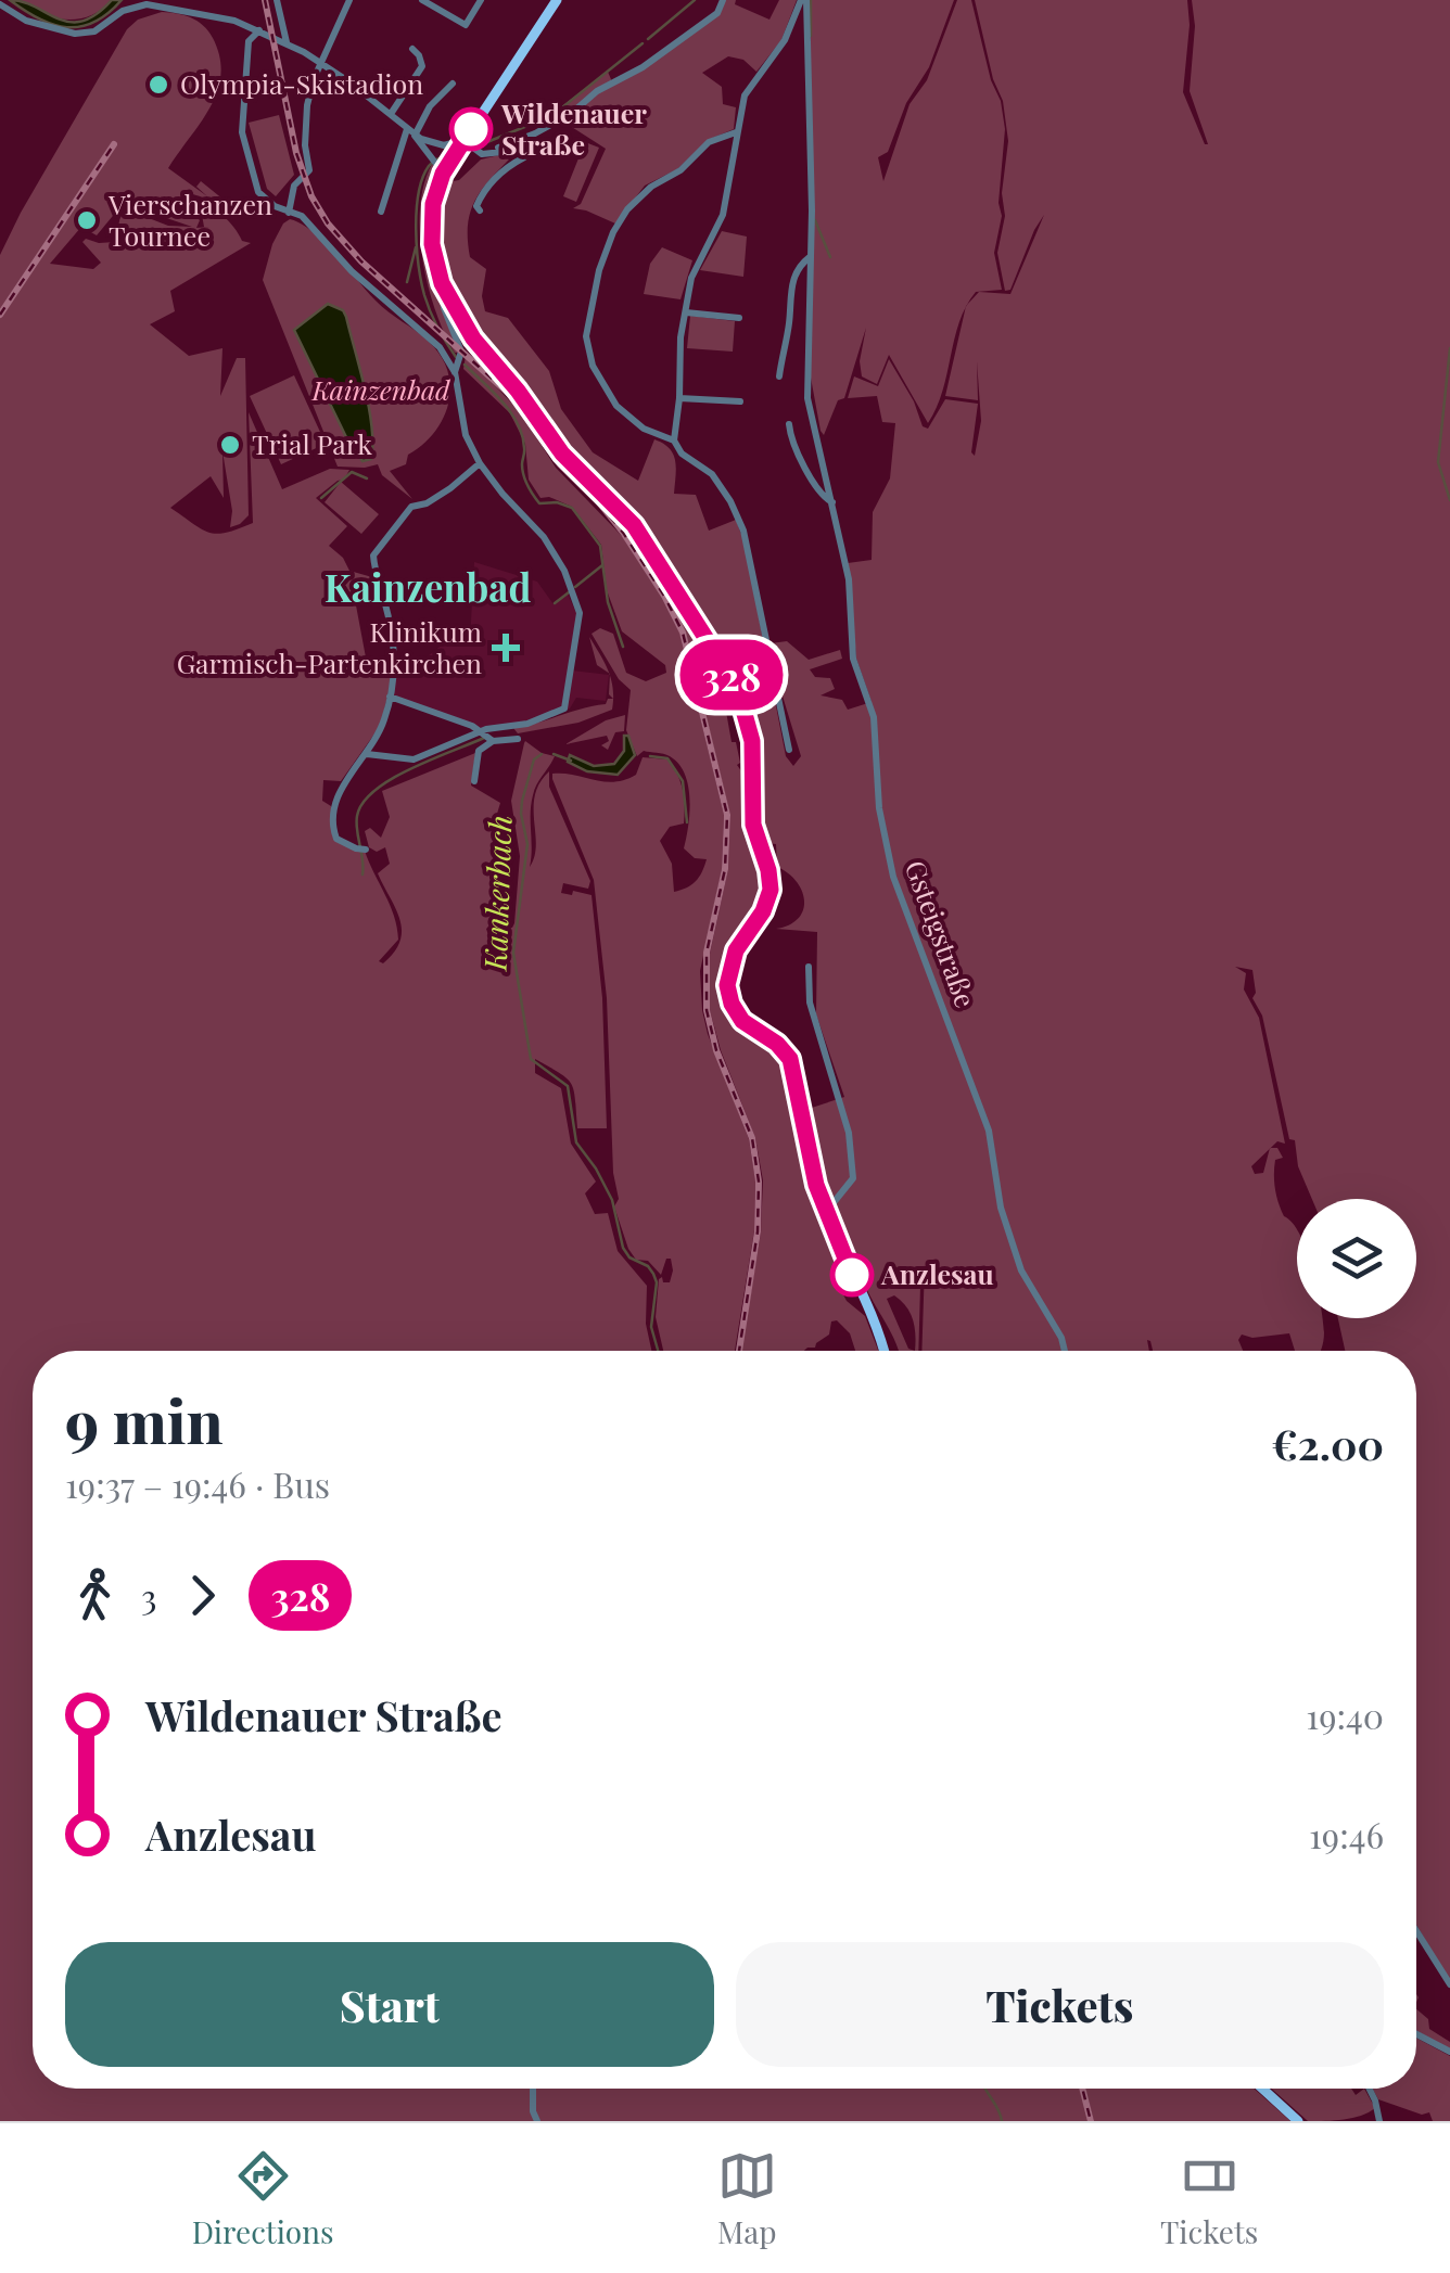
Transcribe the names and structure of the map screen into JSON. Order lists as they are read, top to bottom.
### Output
{
  "streets": {
    "street": ["Gsteigstraße"]
  },
  "districts": ["Kainzenbad"],
  "water": ["Kankerbach"],
  "parks": ["Kainzenbad"],
  "places": {
    "other": [
      "Olympia-Skistadion",
      "Wildenauer Straße",
      "Vierschanzen Tournee",
      "Trial Park",
      "Anzlesau"
    ],
    "health": ["Klinikum Garmisch-Partenkirchen"]
  },
  "lines": ["bus line 328"],
  "page": {
    "on_map": "328",
    "heading": ["9 min", "19:37 – 19:46 · Bus", "€2.00"],
    "legs": ["3", "328"],
    "list": [
      {
        "name": "Wildenauer Straße",
        "value": "19:40"
      },
      {
        "name": "Anzlesau",
        "value": "19:46"
      }
    ],
    "buttons": ["Start", "Tickets"],
    "tabs": ["Directions", "Map", "Tickets"]
  }
}
